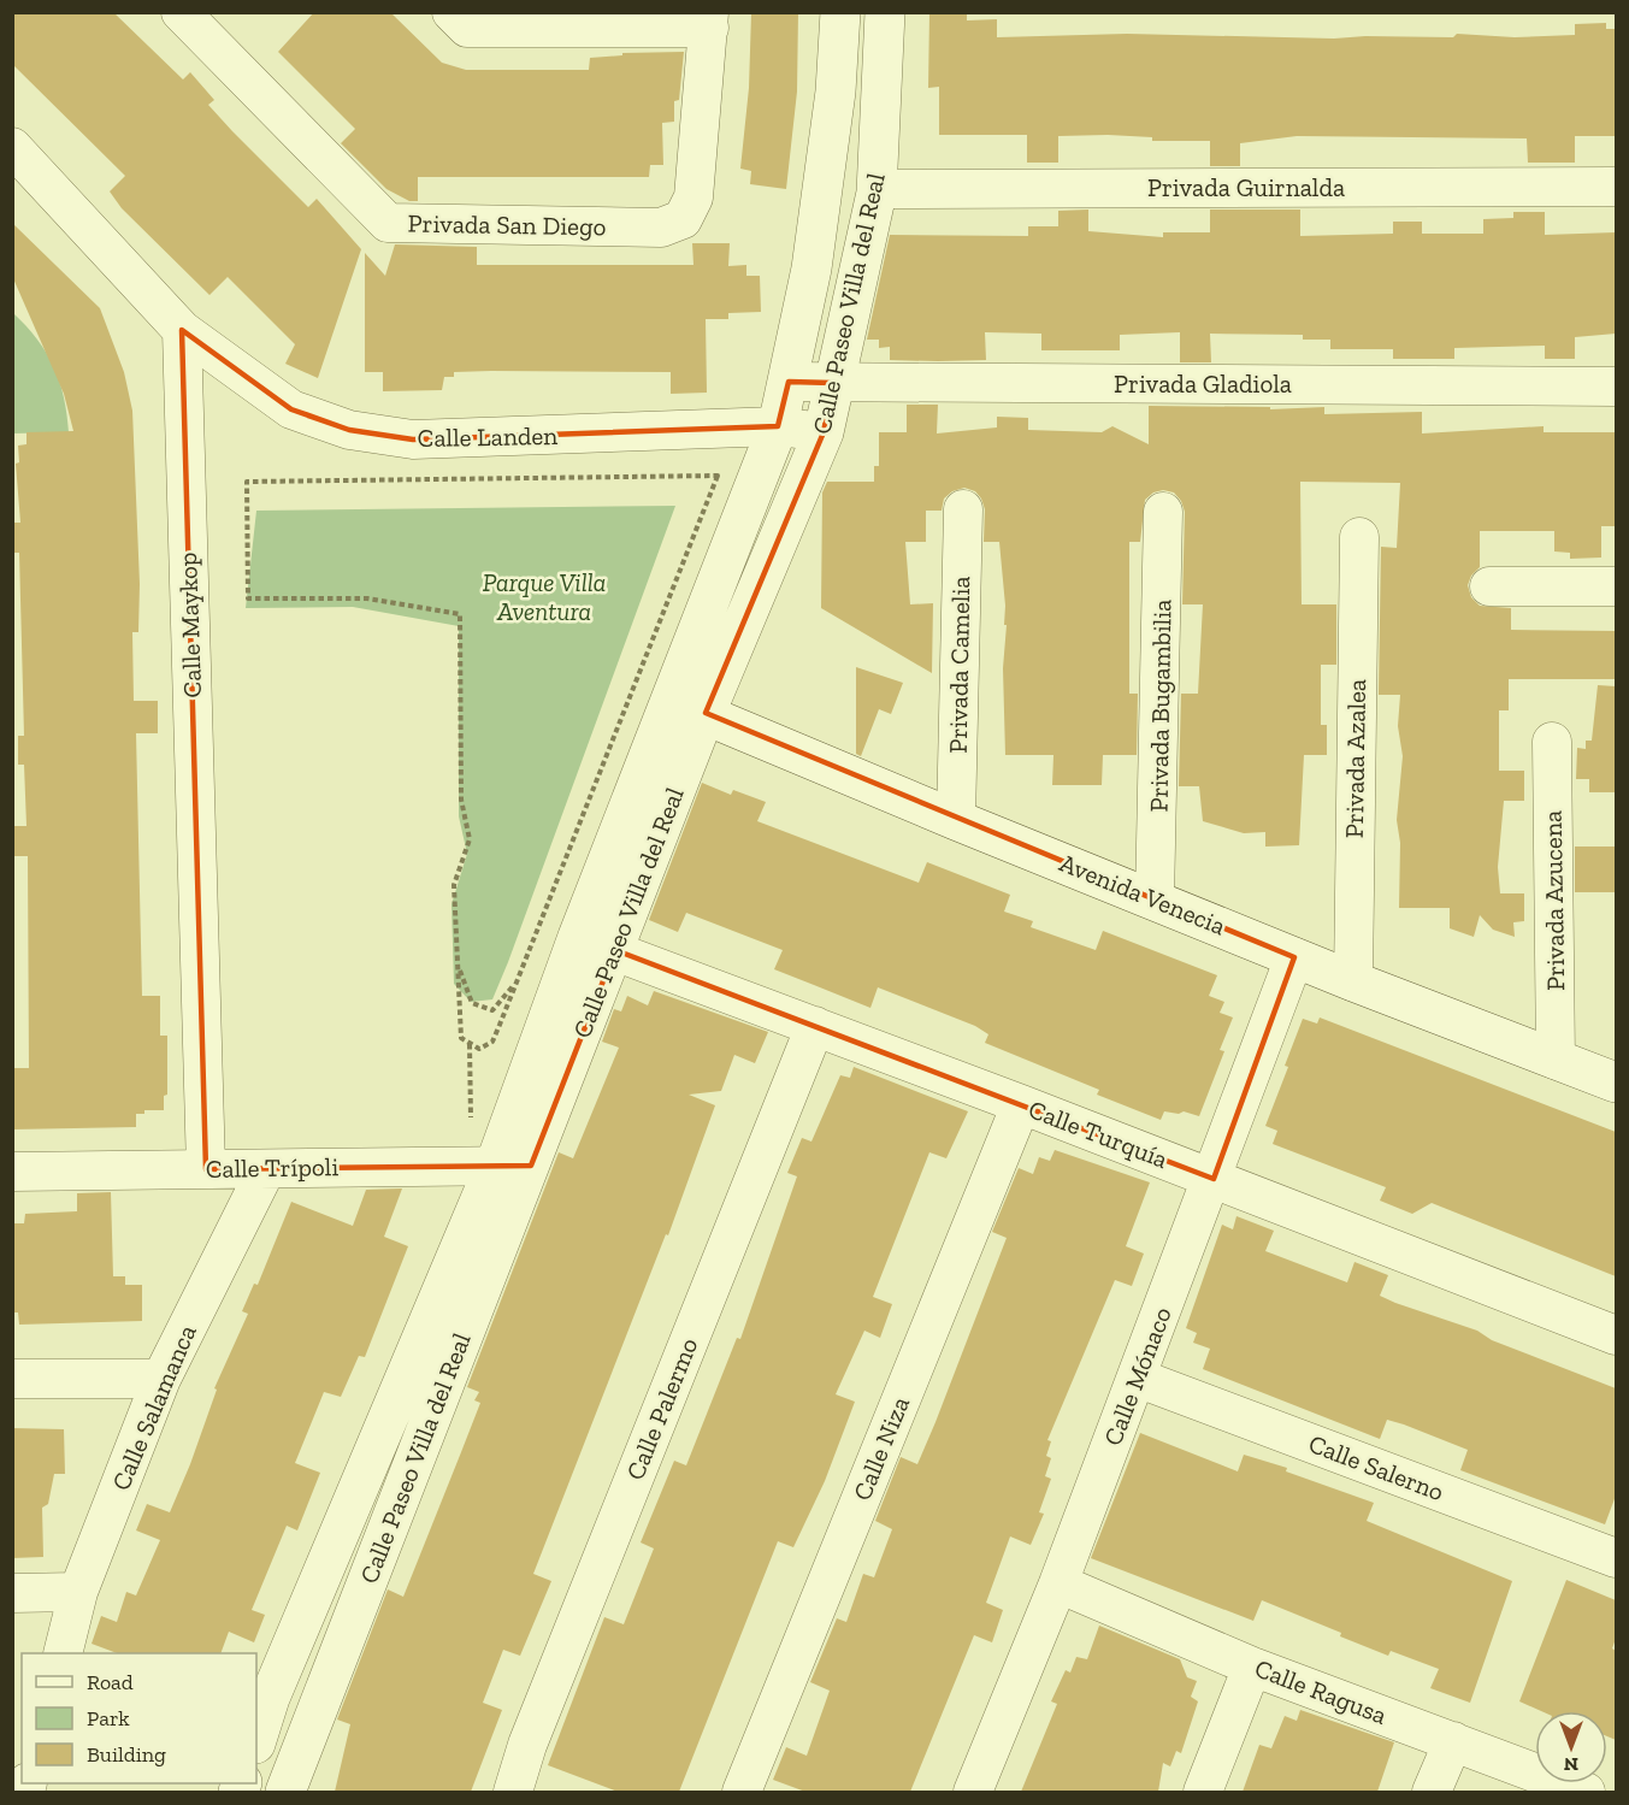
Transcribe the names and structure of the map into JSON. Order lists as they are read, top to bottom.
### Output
{
  "streets": {
    "street": [
      "Privada Guirnalda",
      "Privada San Diego",
      "Calle Paseo Villa del Real",
      "Privada Gladiola",
      "Calle Landen",
      "Calle Maykop",
      "Privada Camelia",
      "Privada Bugambilia",
      "Privada Azalea",
      "Avenida Venecia",
      "Privada Azucena",
      "Calle Turquía",
      "Calle Trípoli",
      "Calle Mónaco",
      "Calle Salamanca",
      "Calle Palermo",
      "Calle Niza",
      "Calle Salerno",
      "Calle Ragusa"
    ]
  },
  "crossings": [
    ["Privada Guirnalda", "Calle Paseo Villa del Real"],
    ["Calle Paseo Villa del Real", "Privada Gladiola"],
    ["Calle Paseo Villa del Real", "Calle Landen"],
    ["Calle Paseo Villa del Real", "Avenida Venecia"],
    ["Calle Paseo Villa del Real", "Calle Turquía"],
    ["Calle Paseo Villa del Real", "Calle Trípoli"],
    ["Calle Landen", "Calle Maykop"],
    ["Calle Maykop", "Calle Trípoli"],
    ["Privada Camelia", "Avenida Venecia"],
    ["Privada Bugambilia", "Avenida Venecia"],
    ["Privada Azalea", "Avenida Venecia"],
    ["Avenida Venecia", "Privada Azucena"],
    ["Avenida Venecia", "Calle Mónaco"],
    ["Calle Turquía", "Calle Mónaco"],
    ["Calle Turquía", "Calle Palermo"],
    ["Calle Turquía", "Calle Niza"],
    ["Calle Trípoli", "Calle Salamanca"],
    ["Calle Mónaco", "Calle Salerno"],
    ["Calle Mónaco", "Calle Ragusa"]
  ],
  "parks": ["Parque Villa Aventura"],
  "legend": ["Road", "Park", "Building"],
  "north": "bottom"
}
